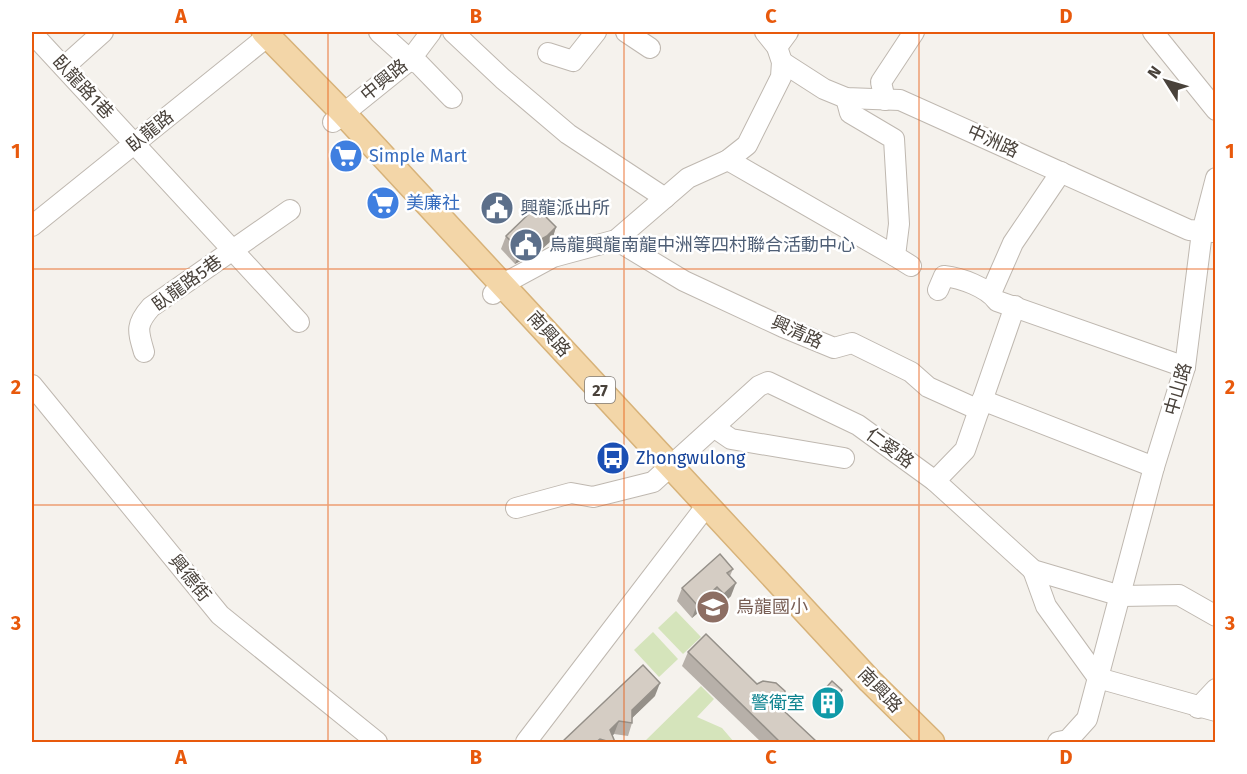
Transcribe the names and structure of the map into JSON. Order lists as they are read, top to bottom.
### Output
{
  "streets": {
    "main road": ["南興路", "27"],
    "street": [
      "中興路",
      "臥龍路1巷",
      "臥龍路",
      "中洲路",
      "臥龍路5巷",
      "興清路",
      "中山路",
      "仁愛路",
      "興德街"
    ]
  },
  "crossings": [
    ["中興路", "南興路"],
    ["臥龍路1巷", "臥龍路"],
    ["臥龍路1巷", "臥龍路5巷"],
    ["臥龍路", "臥龍路5巷"],
    ["臥龍路", "南興路"],
    ["中洲路", "中山路"],
    ["南興路", "仁愛路"],
    ["中山路", "仁愛路"]
  ],
  "places": {
    "supermarket": ["Simple Mart", "美廉社"],
    "public building": ["興龍派出所", "烏龍興龍南龍中洲等四村聯合活動中心"],
    "bus stop": ["Zhongwulong"],
    "school or university": ["烏龍國小"],
    "building": ["警衛室"]
  },
  "north": "top left",
  "grid": {
    "columns": [
      "A",
      "B",
      "C",
      "D"
    ],
    "rows": ["1", "2", "3"]
  }
}
